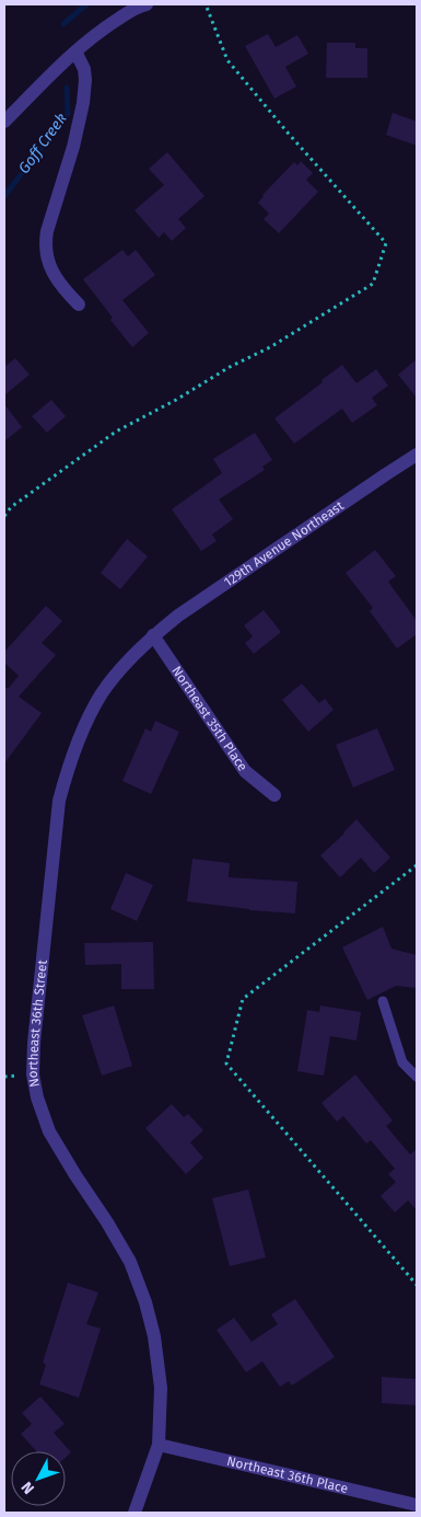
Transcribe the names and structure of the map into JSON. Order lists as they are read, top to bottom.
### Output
{
  "streets": {
    "street": [
      "129th Avenue Northeast",
      "Northeast 35th Place",
      "Northeast 36th Street",
      "Northeast 36th Place"
    ]
  },
  "crossings": [
    ["129th Avenue Northeast", "Northeast 35th Place"],
    ["129th Avenue Northeast", "Northeast 36th Street"],
    ["Northeast 35th Place", "Northeast 36th Street"],
    ["Northeast 36th Street", "Northeast 36th Place"]
  ],
  "water": ["Goff Creek"],
  "north": "bottom left"
}
